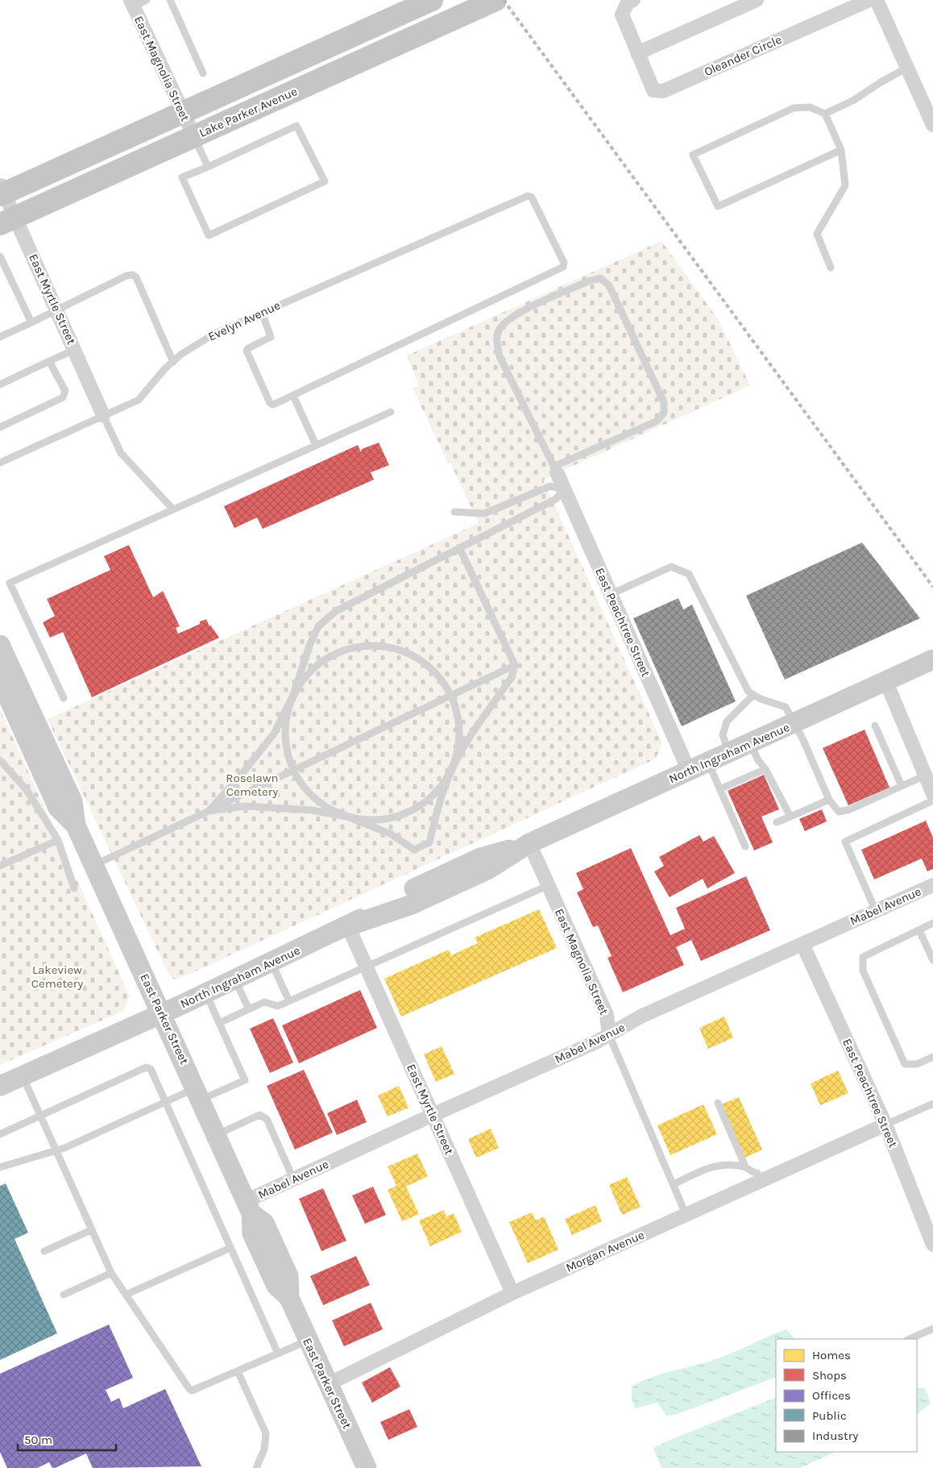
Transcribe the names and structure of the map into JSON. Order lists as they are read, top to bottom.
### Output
{
  "streets": {
    "main road": ["Lake Parker Avenue"],
    "street": [
      "Oleander Circle",
      "East Magnolia Street",
      "East Myrtle Street",
      "East Peachtree Street",
      "North Ingraham Avenue",
      "Mabel Avenue",
      "East Parker Street",
      "Morgan Avenue"
    ],
    "lane": ["Evelyn Avenue"]
  },
  "crossings": [
    ["East Magnolia Street", "Lake Parker Avenue"],
    ["East Magnolia Street", "North Ingraham Avenue"],
    ["East Magnolia Street", "Mabel Avenue"],
    ["East Magnolia Street", "Morgan Avenue"],
    ["Lake Parker Avenue", "East Myrtle Street"],
    ["East Myrtle Street", "Evelyn Avenue"],
    ["East Myrtle Street", "North Ingraham Avenue"],
    ["East Myrtle Street", "Mabel Avenue"],
    ["East Myrtle Street", "Morgan Avenue"],
    ["East Peachtree Street", "North Ingraham Avenue"],
    ["East Peachtree Street", "Mabel Avenue"],
    ["East Peachtree Street", "Morgan Avenue"],
    ["North Ingraham Avenue", "East Parker Street"],
    ["Mabel Avenue", "East Parker Street"],
    ["East Parker Street", "Morgan Avenue"]
  ],
  "parks": ["Roselawn Cemetery", "Lakeview Cemetery"],
  "legend": [
    "Homes",
    "Shops",
    "Offices",
    "Public",
    "Industry"
  ],
  "scale_bar": "50 m"
}
